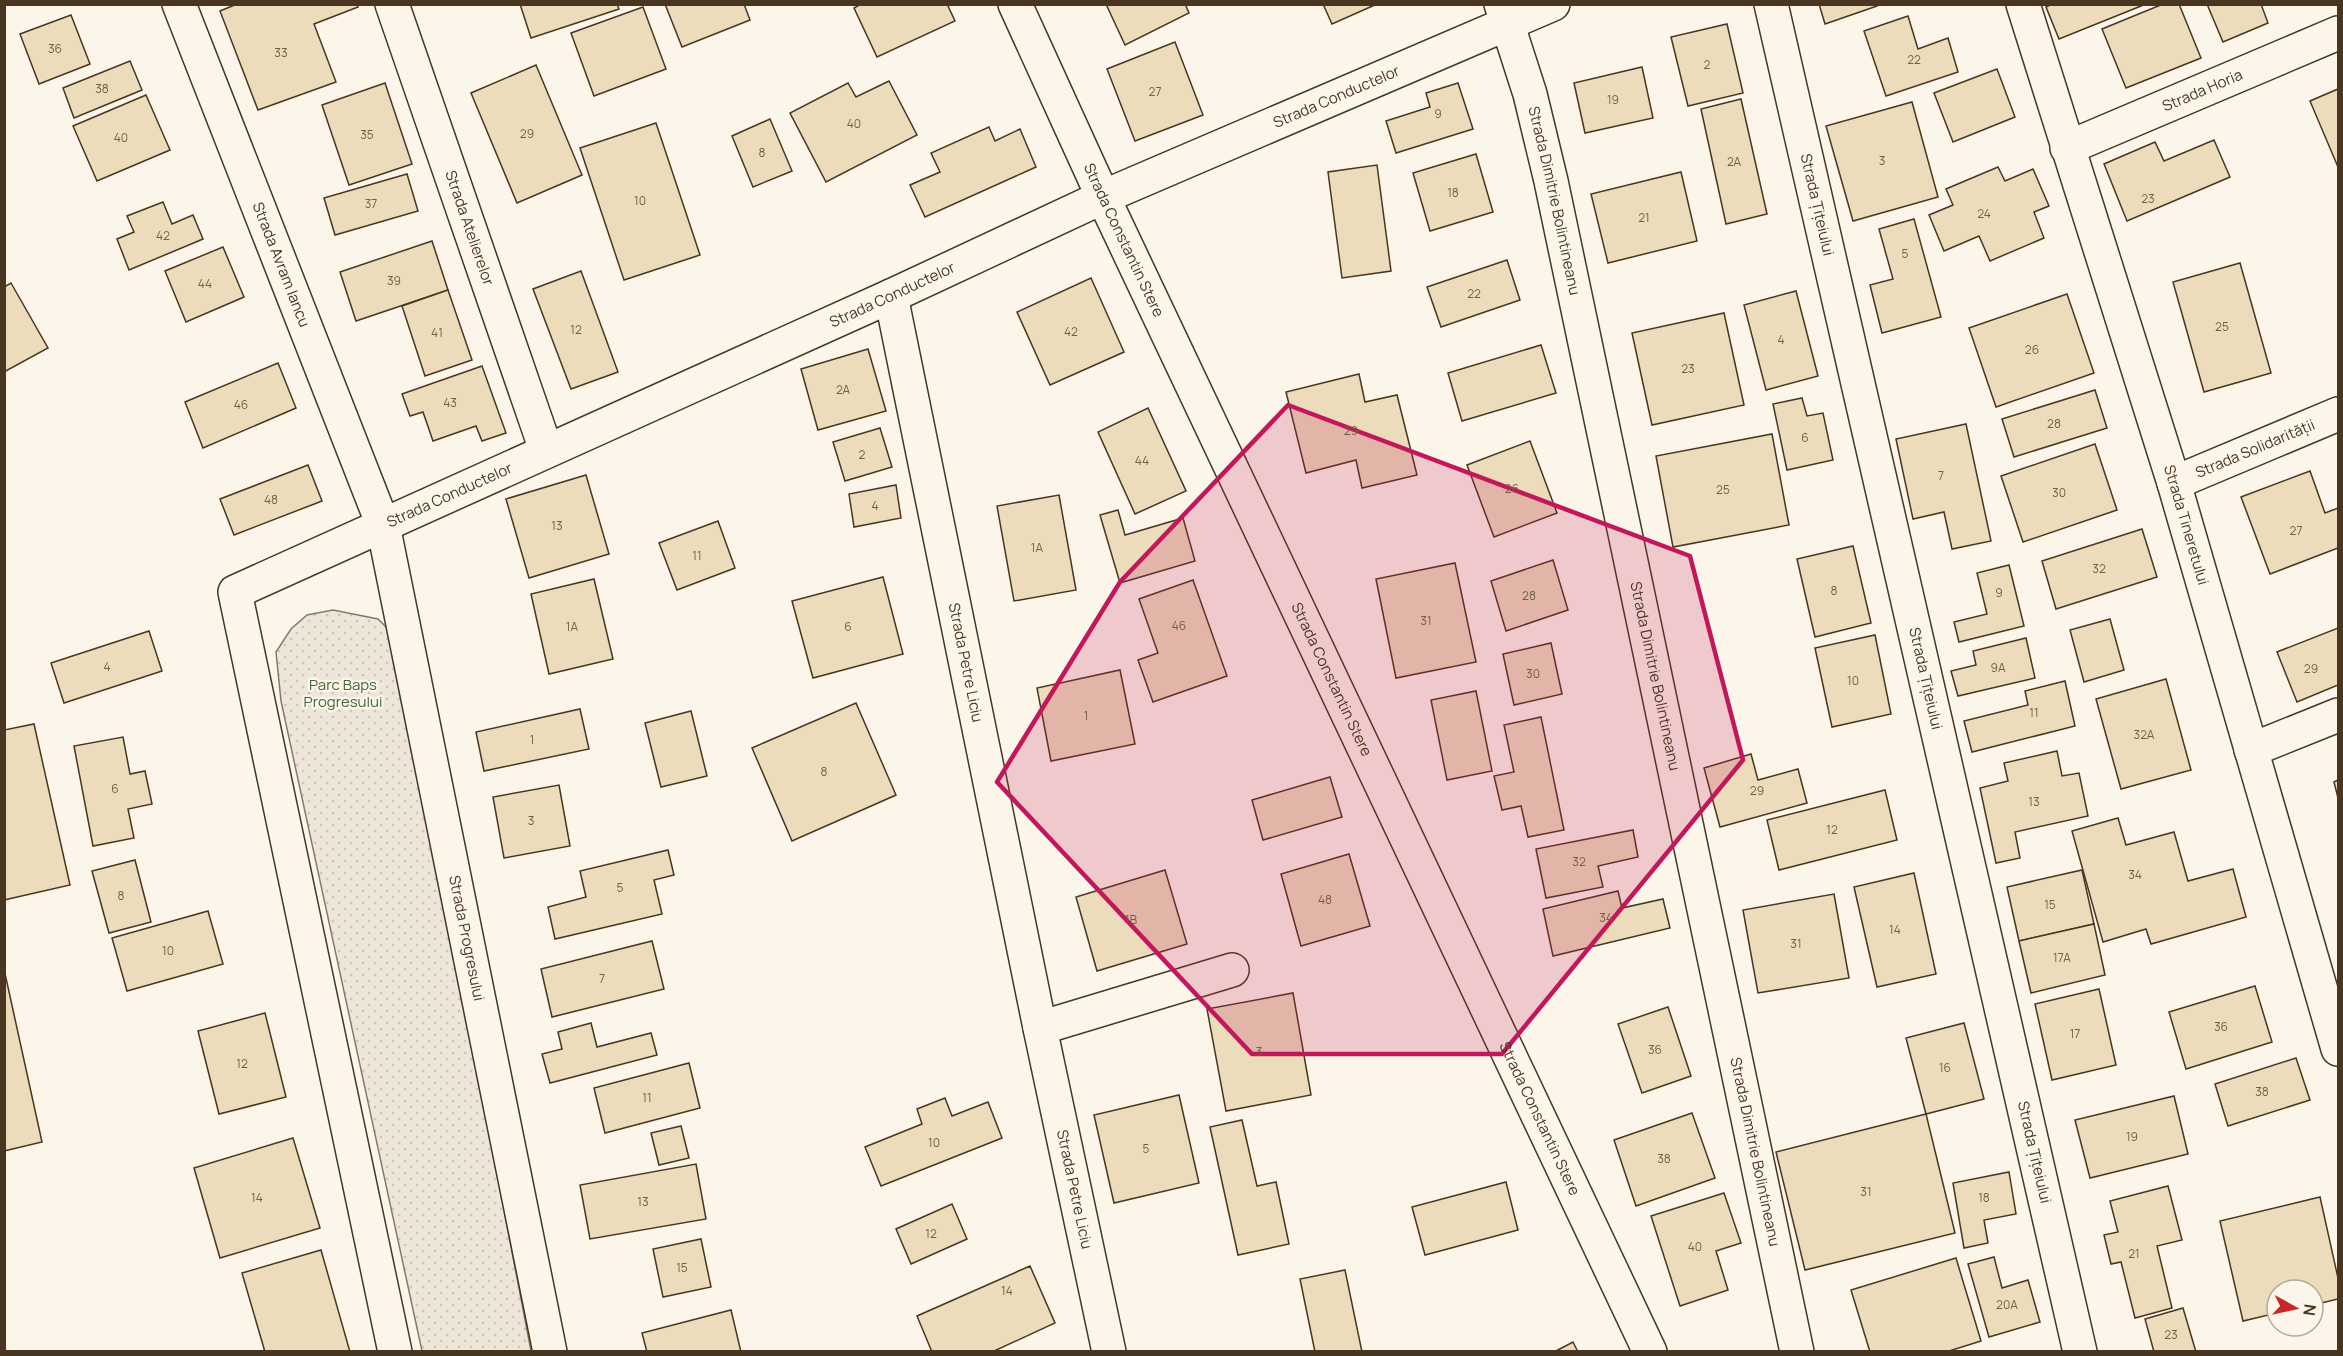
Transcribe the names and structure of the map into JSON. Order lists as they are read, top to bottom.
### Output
{
  "streets": {
    "street": [
      "Strada Horia",
      "Strada Conductelor",
      "Strada Dimitrie Bolintineanu",
      "Strada Țițeiului",
      "Strada Atelierelor",
      "Strada Constantin Stere",
      "Strada Avram Iancu",
      "Strada Solidarității",
      "Strada Tineretului",
      "Strada Petre Liciu",
      "Strada Progresului"
    ]
  },
  "crossings": [
    ["Strada Horia", "Strada Tineretului"],
    ["Strada Conductelor", "Strada Dimitrie Bolintineanu"],
    ["Strada Conductelor", "Strada Atelierelor"],
    ["Strada Conductelor", "Strada Constantin Stere"],
    ["Strada Conductelor", "Strada Avram Iancu"],
    ["Strada Conductelor", "Strada Petre Liciu"],
    ["Strada Conductelor", "Strada Progresului"],
    ["Strada Avram Iancu", "Strada Progresului"],
    ["Strada Solidarității", "Strada Tineretului"]
  ],
  "parks": ["Parc Baps Progresului"],
  "house_numbers": [
    "36",
    "33",
    "22",
    "2",
    "38",
    "27",
    "19",
    "9",
    "40",
    "29",
    "35",
    "40",
    "8",
    "3",
    "2A",
    "18",
    "23",
    "10",
    "37",
    "24",
    "21",
    "42",
    "5",
    "39",
    "44",
    "22",
    "25",
    "12",
    "42",
    "41",
    "4",
    "26",
    "23",
    "2A",
    "43",
    "46",
    "28",
    "29",
    "6",
    "2",
    "44",
    "7",
    "26",
    "25",
    "30",
    "48",
    "4",
    "13",
    "27",
    "1A",
    "11",
    "32",
    "8",
    "9",
    "28",
    "31",
    "46",
    "1A",
    "6",
    "4",
    "9A",
    "29",
    "30",
    "10",
    "11",
    "1",
    "32A",
    "1",
    "8",
    "6",
    "29",
    "13",
    "3",
    "12",
    "32",
    "34",
    "5",
    "8",
    "48",
    "15",
    "34",
    "1B",
    "14",
    "31",
    "10",
    "17A",
    "7",
    "36",
    "17",
    "36",
    "3",
    "12",
    "16",
    "38",
    "11",
    "19",
    "10",
    "5",
    "38",
    "31",
    "14",
    "18",
    "13",
    "12",
    "40",
    "21",
    "15",
    "14",
    "20A",
    "23"
  ],
  "north": "right"
}
